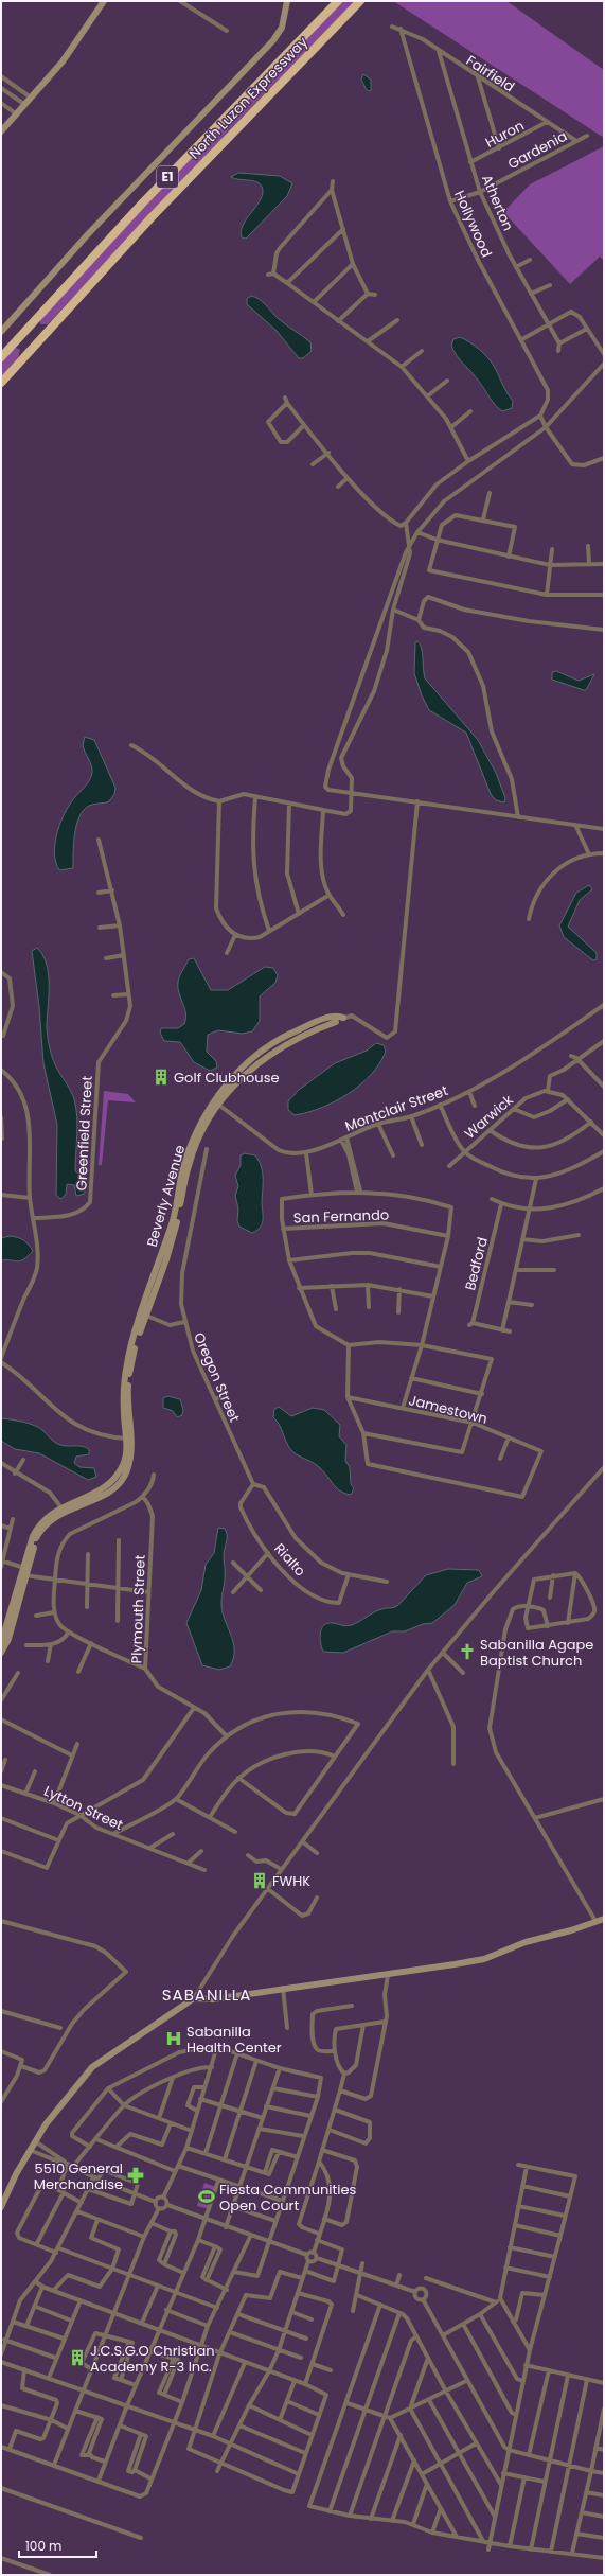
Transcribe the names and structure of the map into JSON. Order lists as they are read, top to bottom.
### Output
{
  "streets": {
    "highway": ["North Luzon Expressway", "E1"],
    "street": [
      "Fairfield",
      "Huron",
      "Gardenia",
      "Atherton",
      "Hollywood",
      "Montclair Street",
      "Warwick",
      "Greenfield Street",
      "Beverly Avenue",
      "San Fernando",
      "Bedford",
      "Oregon Street",
      "Jamestown",
      "Rialto",
      "Plymouth Street",
      "Lytton Street"
    ]
  },
  "crossings": [
    ["Fairfield", "Huron"],
    ["Fairfield", "Gardenia"],
    ["Fairfield", "Atherton"],
    ["Fairfield", "Hollywood"],
    ["Huron", "Atherton"],
    ["Gardenia", "Atherton"],
    ["Gardenia", "Hollywood"],
    ["Montclair Street", "Beverly Avenue"],
    ["Oregon Street", "Rialto"]
  ],
  "districts": ["SABANILLA"],
  "places": {
    "building": ["Golf Clubhouse", "FWHK", "J.C.S.G.O Christian Academy R-3 Inc."],
    "church": ["Sabanilla Agape Baptist Church"],
    "hospital": ["Sabanilla Health Center"],
    "pharmacy": ["5510 General Merchandise"],
    "sports": ["Fiesta Communities Open Court"]
  },
  "scale_bar": "100 m"
}
